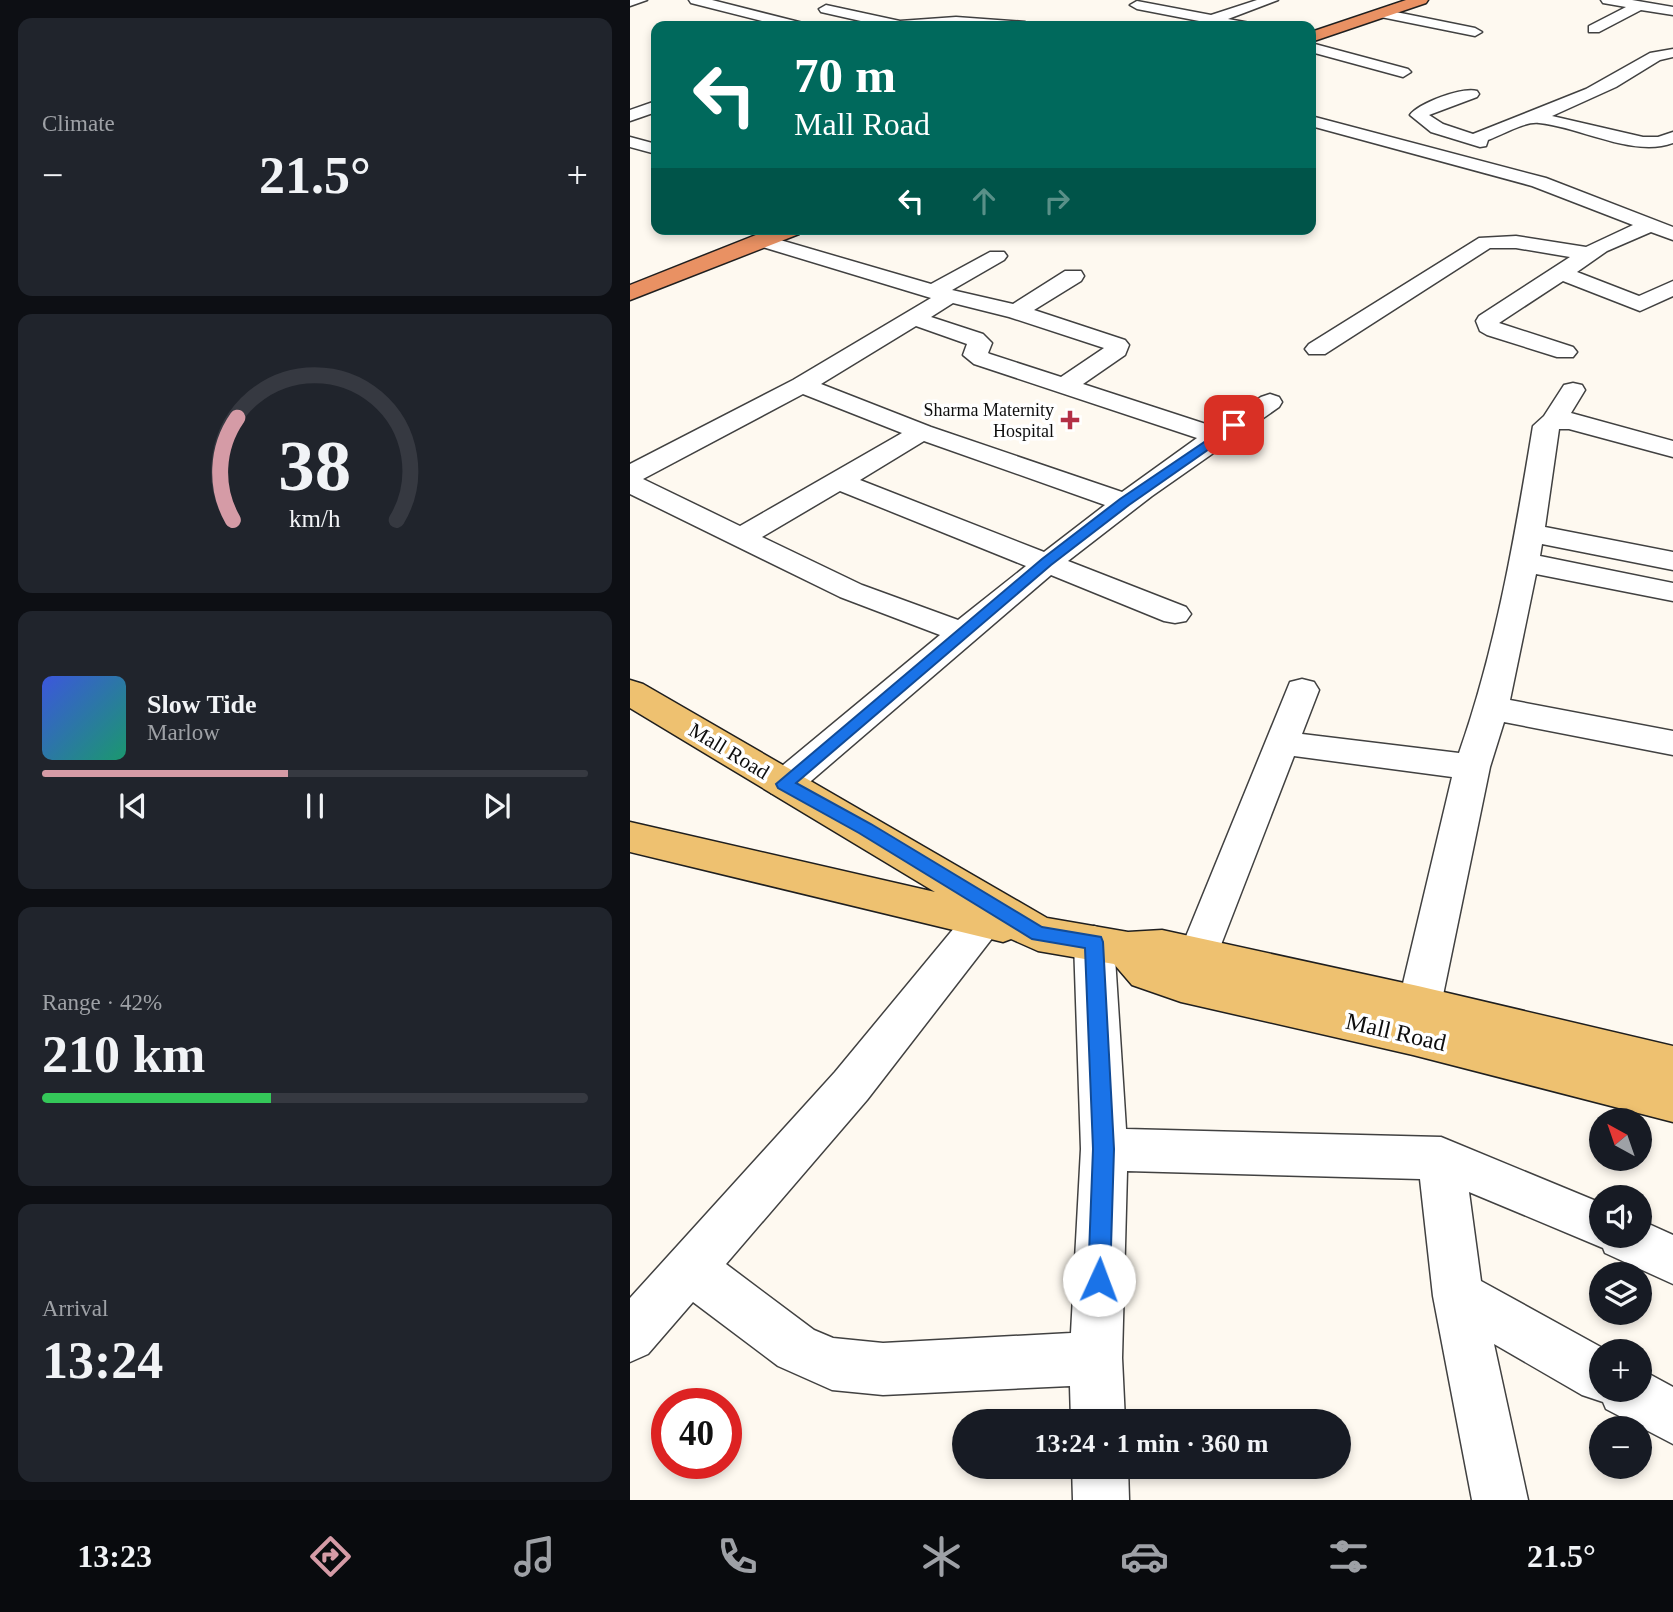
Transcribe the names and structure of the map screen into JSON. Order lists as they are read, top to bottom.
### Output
{
  "streets": {
    "main road": ["Mall Road"]
  },
  "places": {
    "health": ["Sharma Maternity Hospital"]
  },
  "north": "top left",
  "page": {
    "tile": [
      "Climate",
      ["Range · 42%", "210 km"],
      ["Arrival", "13:24"]
    ],
    "turn": ["70 m", "Mall Road"],
    "heat": ["−", "21.5°", "+"],
    "song": ["Slow Tide", "Marlow"],
    "map_buttons": ["+", "−"],
    "limit": "40",
    "trip": "13:24 · 1 min · 360 m",
    "tabs": ["13:23", "21.5°"],
    "gauge": ["38", "km/h"]
  }
}
